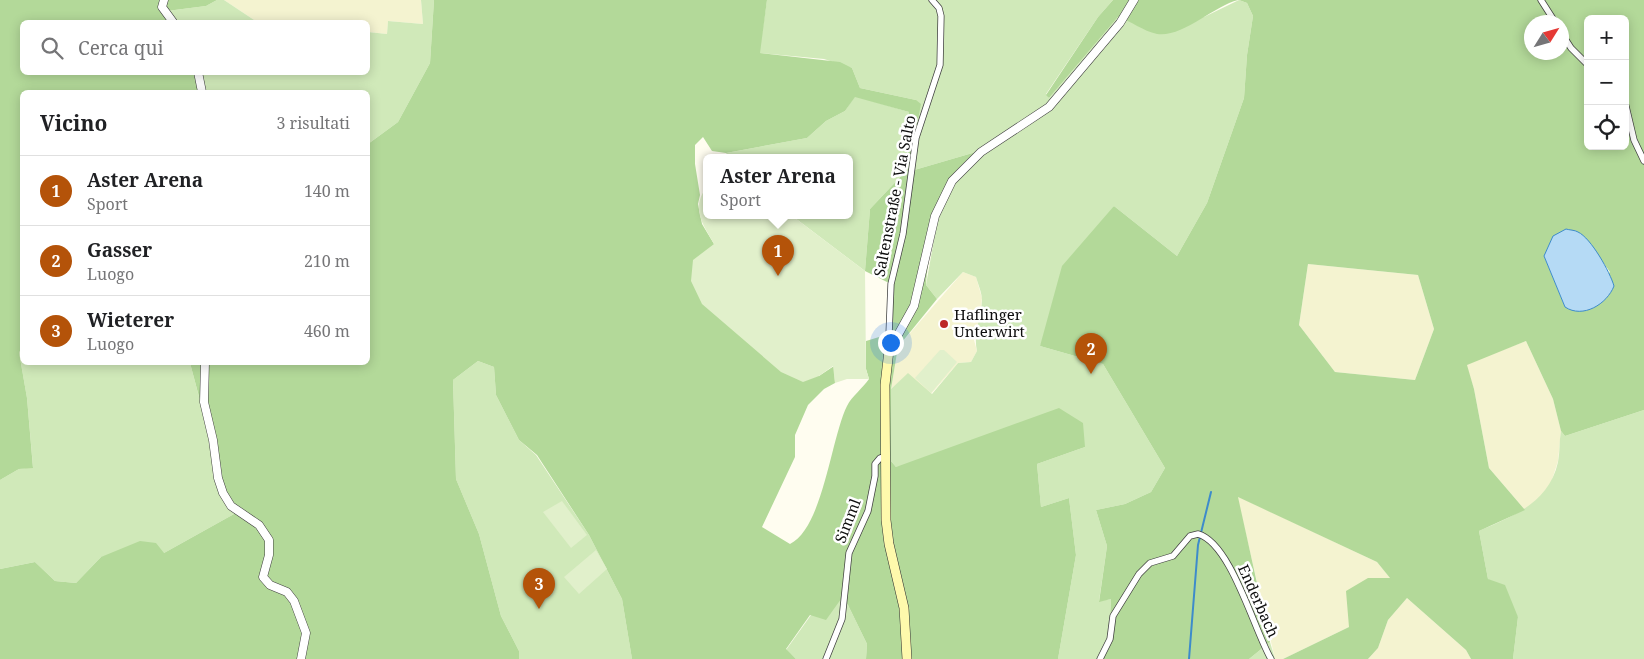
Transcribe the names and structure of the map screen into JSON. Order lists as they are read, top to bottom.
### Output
{
  "streets": {
    "street": ["Saltenstraße - Via Salto", "Simml", "Enderbach"]
  },
  "places": ["Haflinger Unterwirt"],
  "north": "top right",
  "page": {
    "map_buttons": ["+", "−"],
    "search": "Cerca qui",
    "heading": ["Vicino", "3 risultati"],
    "popup": ["Aster Arena", "Sport"],
    "list": [
      {
        "mark": "1",
        "name": "Aster Arena",
        "note": "Sport",
        "value": "140 m"
      },
      {
        "mark": "2",
        "name": "Gasser",
        "note": "Luogo",
        "value": "210 m"
      },
      {
        "mark": "3",
        "name": "Wieterer",
        "note": "Luogo",
        "value": "460 m"
      }
    ],
    "pins": ["1", "2", "3"]
  }
}
